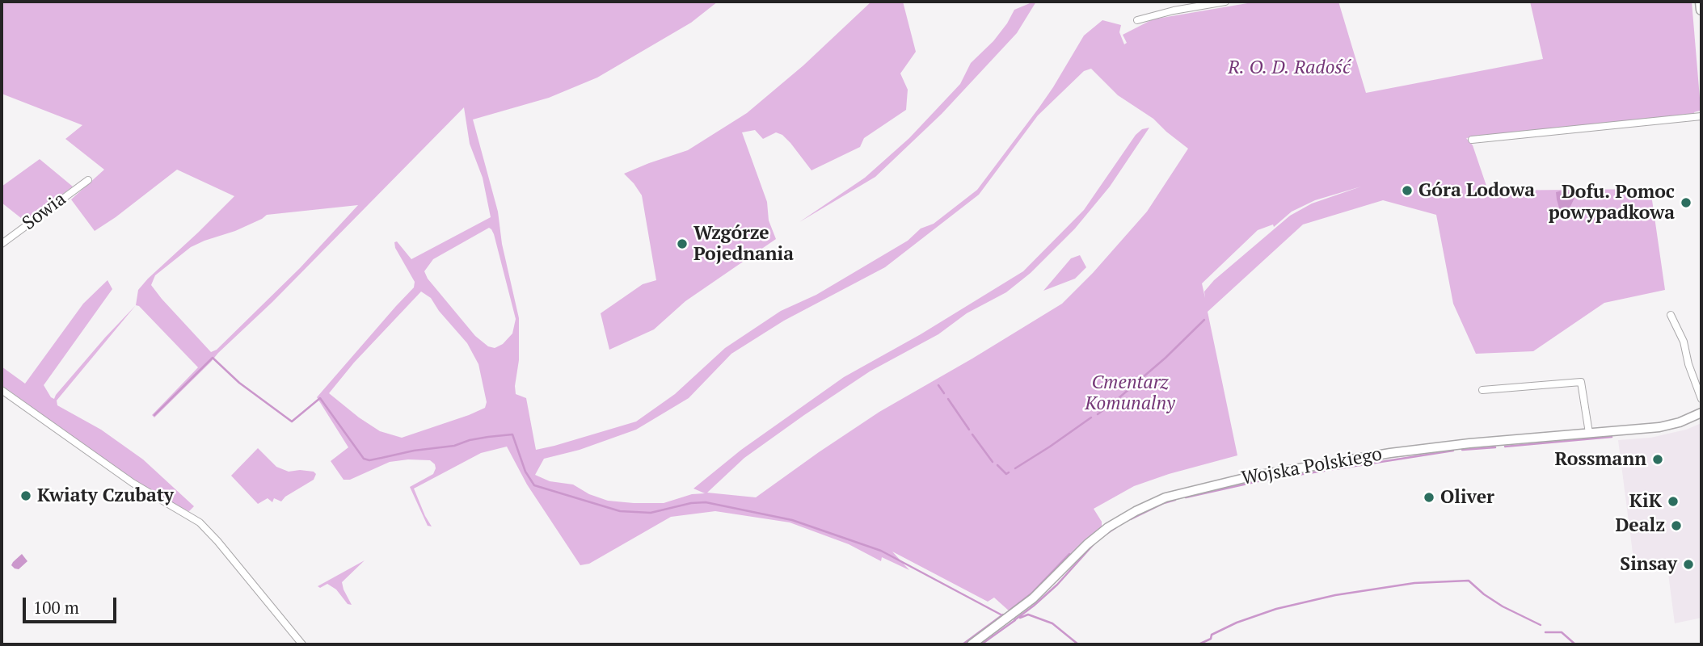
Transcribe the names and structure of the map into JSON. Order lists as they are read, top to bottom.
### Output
{
  "streets": {
    "street": ["Sowia", "Wojska Polskiego"]
  },
  "parks": ["R. O. D. Radość", "Cmentarz Komunalny"],
  "places": [
    "Góra Lodowa",
    "Dofu. Pomoc powypadkowa",
    "Wzgórze Pojednania",
    "Rossmann",
    "Kwiaty Czubaty",
    "Oliver",
    "KiK",
    "Dealz",
    "Sinsay"
  ],
  "scale_bar": "100 m"
}
